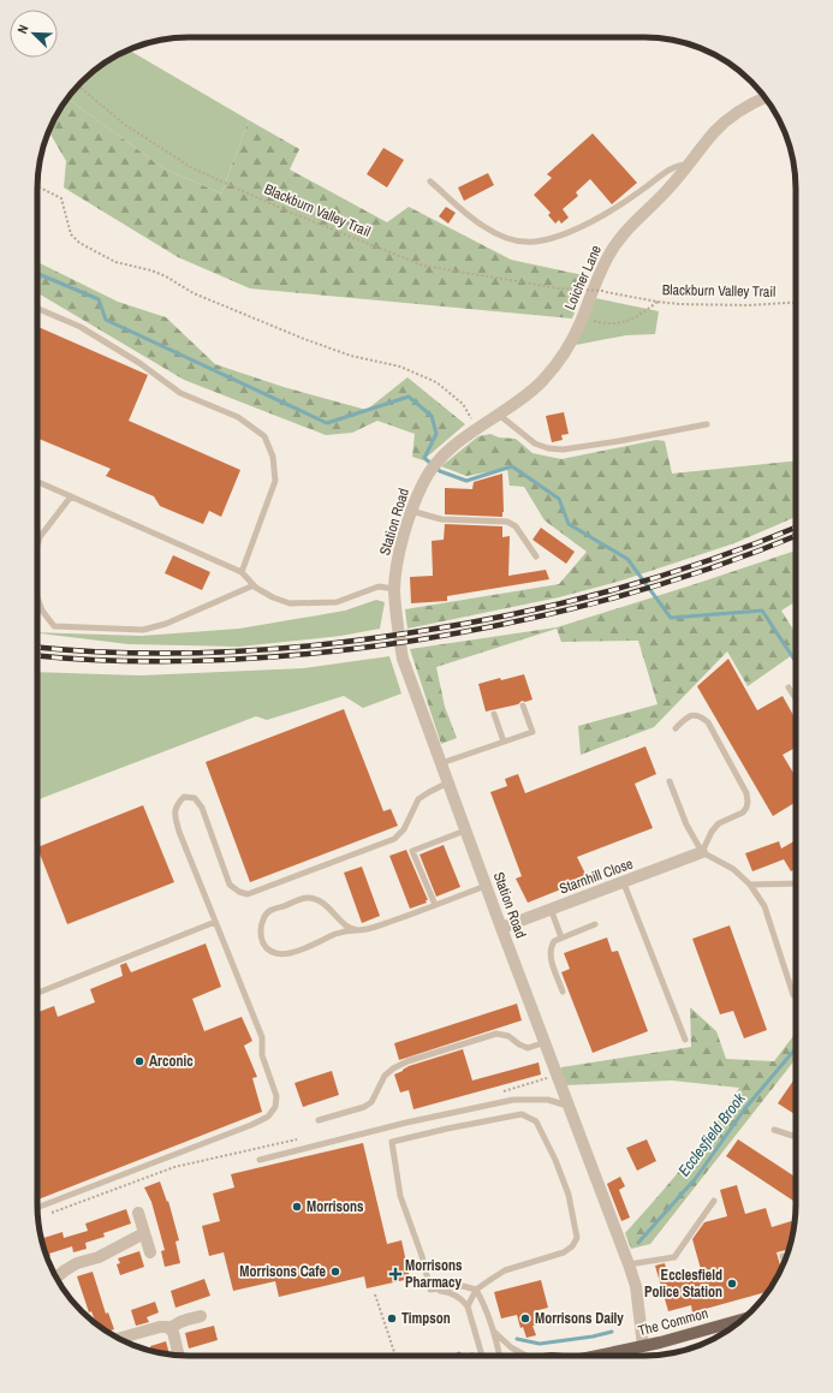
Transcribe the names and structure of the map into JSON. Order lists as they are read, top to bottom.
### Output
{
  "streets": {
    "main road": ["The Common"],
    "street": ["Loicher Lane", "Station Road", "Starnhill Close"],
    "path": ["Blackburn Valley Trail"]
  },
  "crossings": [
    ["Loicher Lane", "Station Road"],
    ["Station Road", "Starnhill Close"],
    ["Station Road", "The Common"]
  ],
  "water": ["Ecclesfield Brook"],
  "places": {
    "other": [
      "Arconic",
      "Morrisons",
      "Morrisons Cafe",
      "Ecclesfield Police Station",
      "Timpson",
      "Morrisons Daily"
    ],
    "health": ["Morrisons Pharmacy"]
  },
  "north": "top left"
}
